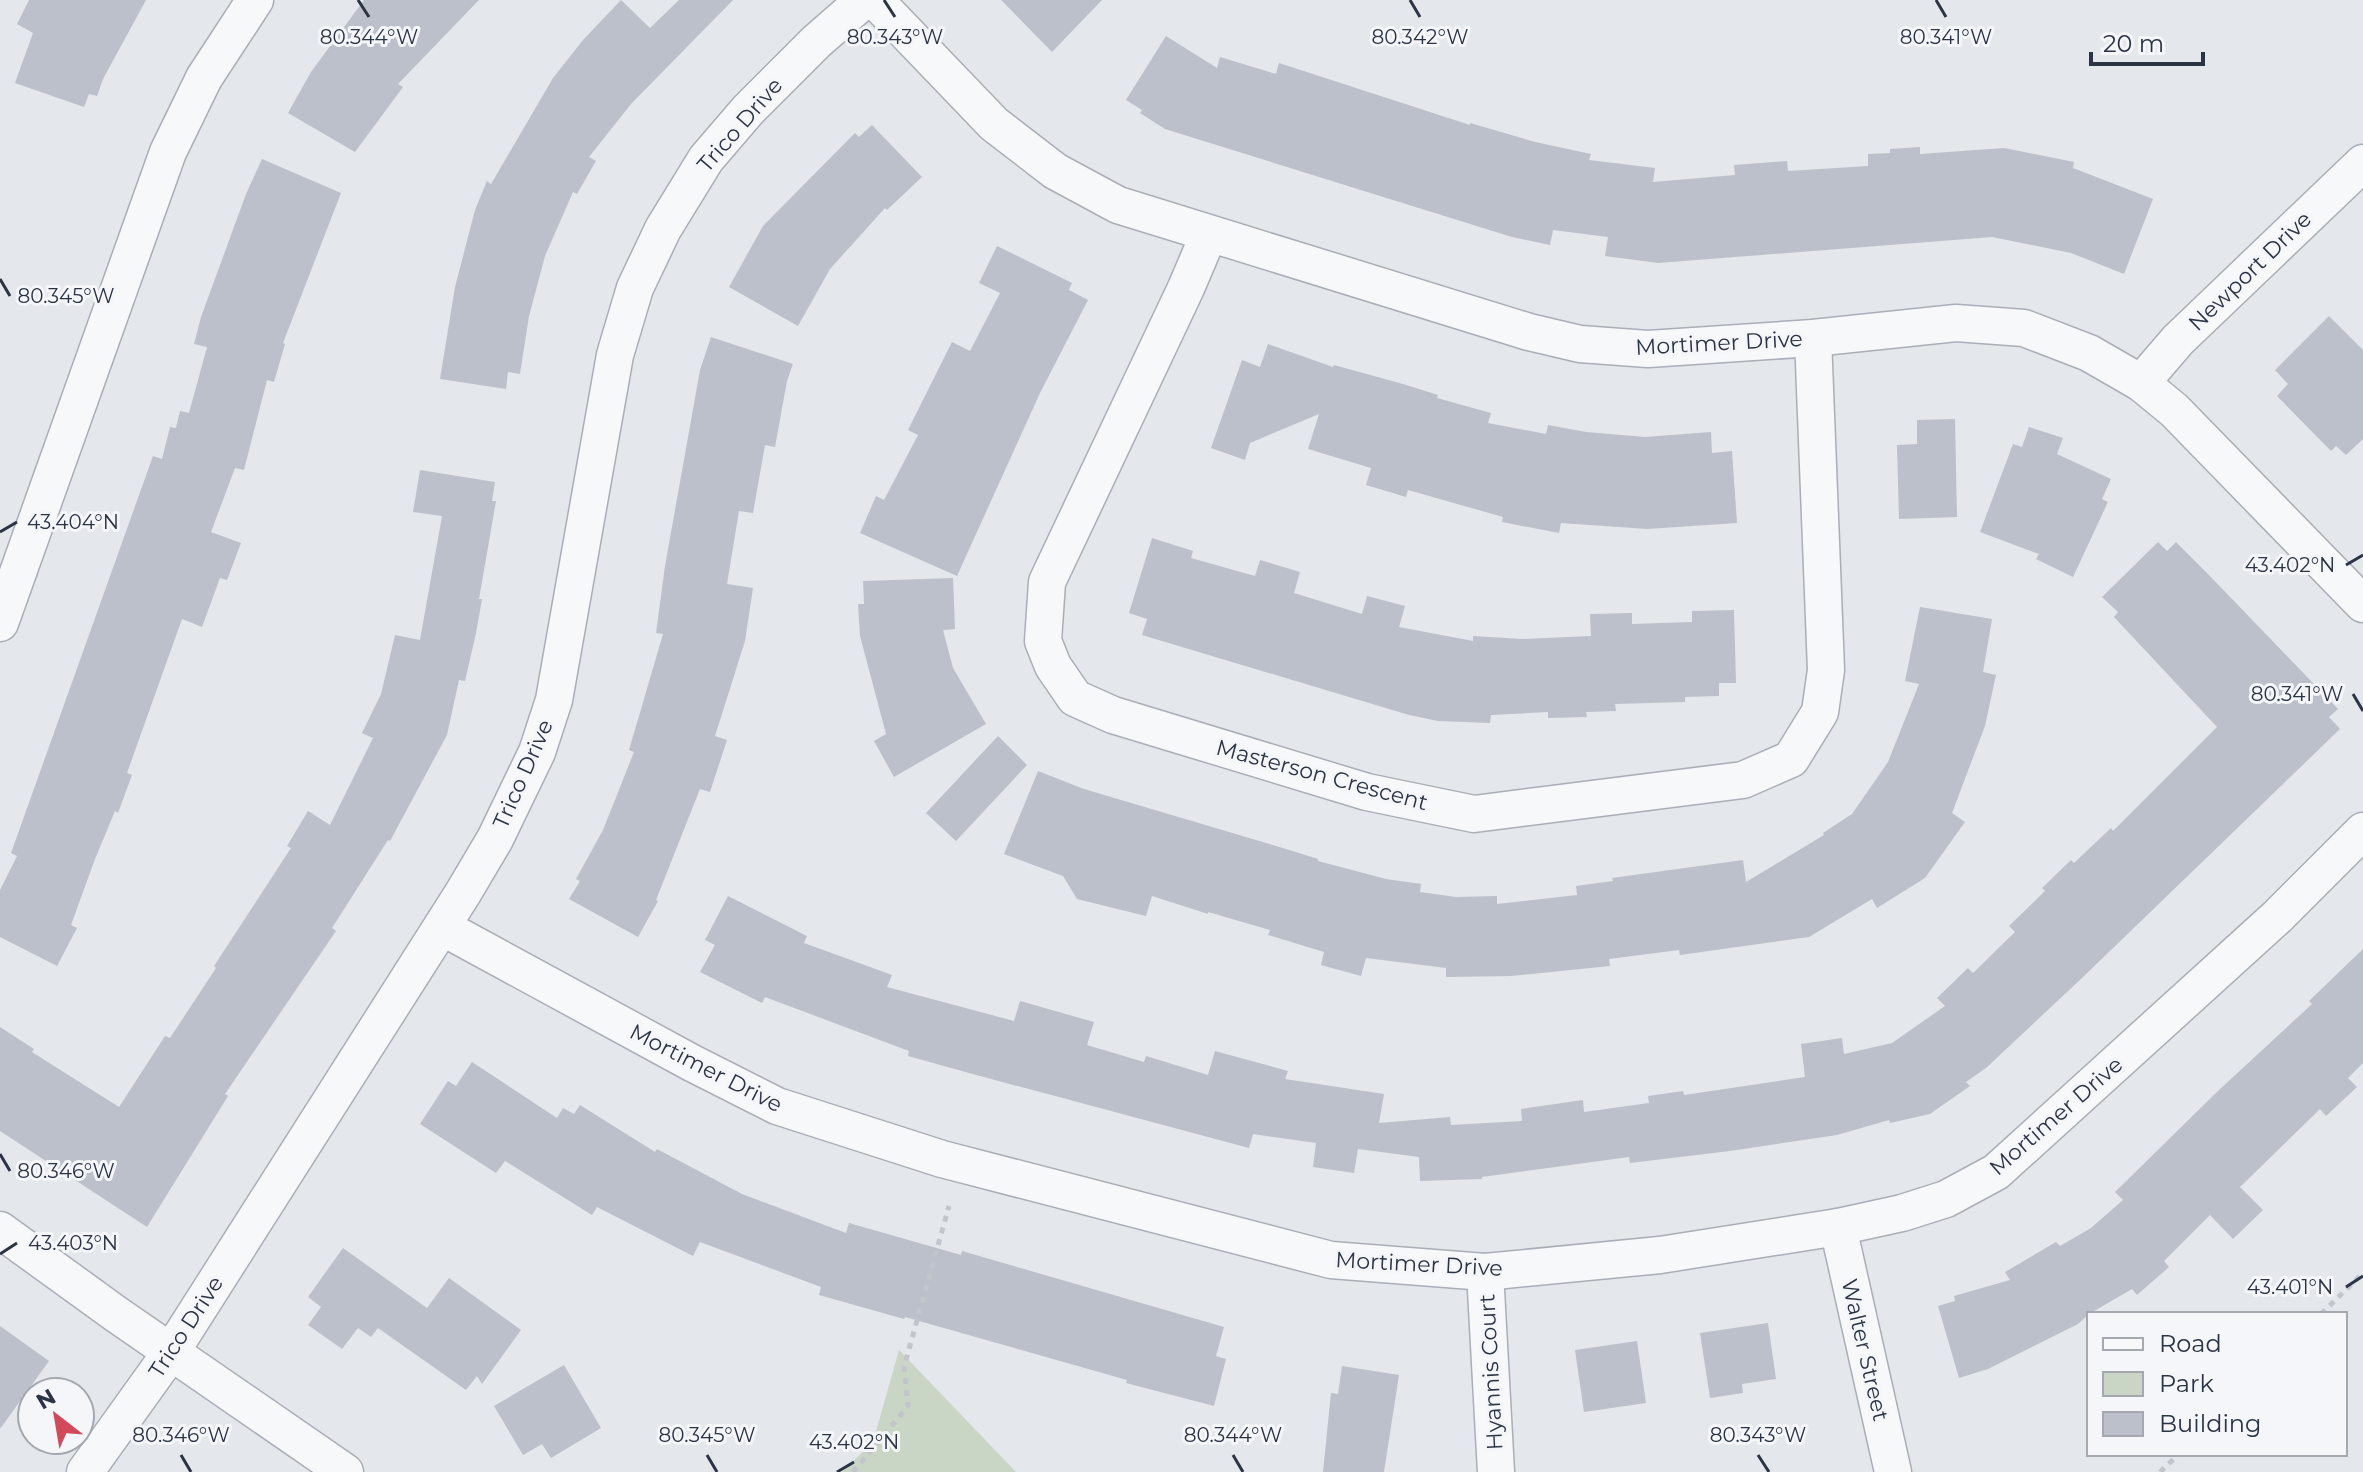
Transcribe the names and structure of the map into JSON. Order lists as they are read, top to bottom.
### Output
{
  "streets": {
    "street": [
      "Trico Drive",
      "Newport Drive",
      "Mortimer Drive",
      "Masterson Crescent",
      "Walter Street",
      "Hyannis Court"
    ]
  },
  "crossings": [
    ["Trico Drive", "Mortimer Drive"],
    ["Newport Drive", "Mortimer Drive"],
    ["Mortimer Drive", "Masterson Crescent"],
    ["Mortimer Drive", "Walter Street"],
    ["Mortimer Drive", "Hyannis Court"]
  ],
  "legend": ["Road", "Park", "Building"],
  "scale_bar": "20 m",
  "north": "top left",
  "coordinates": [
    "80.344°W",
    "80.343°W",
    "80.342°W",
    "80.341°W",
    "80.345°W",
    "43.404°N",
    "43.402°N",
    "80.346°W",
    "43.403°N",
    "43.401°N"
  ]
}
